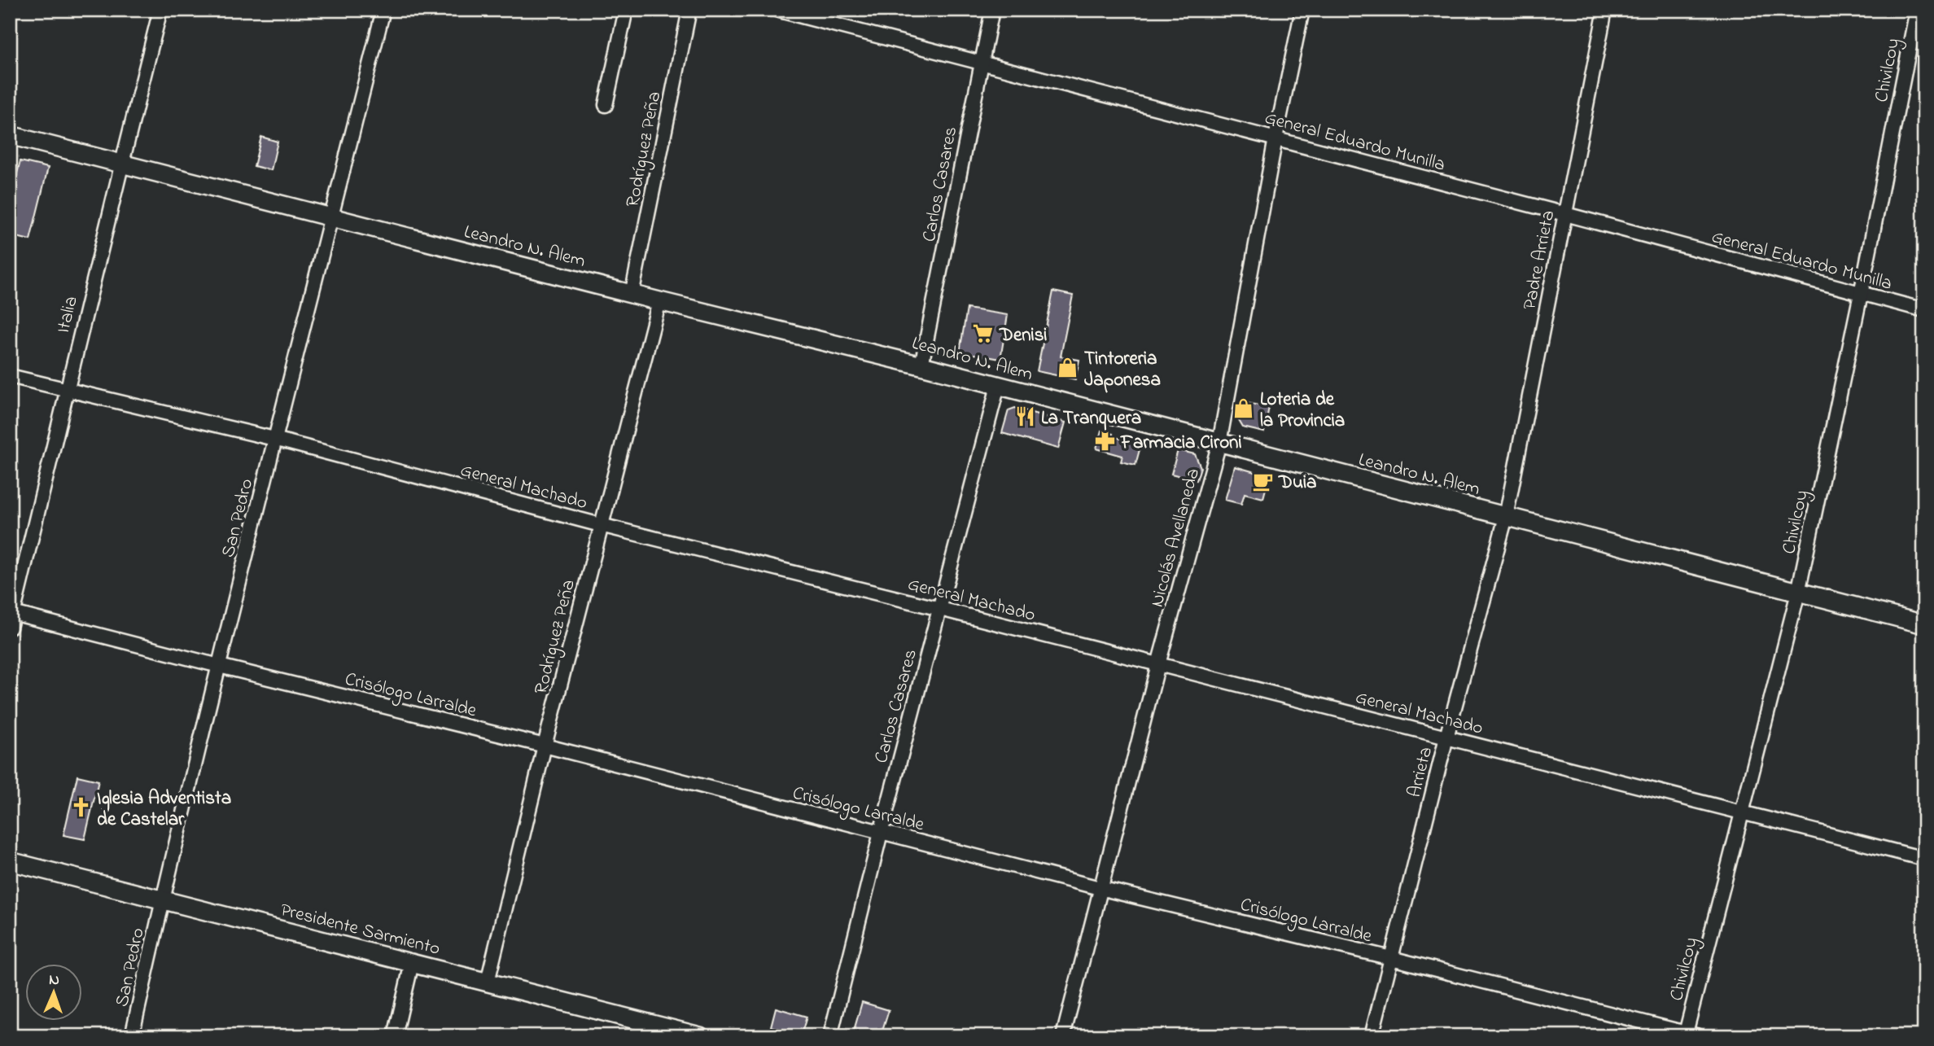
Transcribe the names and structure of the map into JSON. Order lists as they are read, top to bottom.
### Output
{
  "streets": {
    "street": [
      "Chivilcoy",
      "General Eduardo Munilla",
      "Rodríguez Peña",
      "Carlos Casares",
      "Leandro N. Alem",
      "Padre Arrieta",
      "Italia",
      "General Machado",
      "San Pedro",
      "Nicolás Avellaneda",
      "Crisólogo Larralde",
      "Arrieta",
      "Presidente Sarmiento"
    ]
  },
  "crossings": [
    ["Chivilcoy", "General Eduardo Munilla"],
    ["Chivilcoy", "Leandro N. Alem"],
    ["Chivilcoy", "General Machado"],
    ["Chivilcoy", "Crisólogo Larralde"],
    ["General Eduardo Munilla", "Carlos Casares"],
    ["General Eduardo Munilla", "Padre Arrieta"],
    ["General Eduardo Munilla", "Nicolás Avellaneda"],
    ["Rodríguez Peña", "Leandro N. Alem"],
    ["Rodríguez Peña", "General Machado"],
    ["Rodríguez Peña", "Crisólogo Larralde"],
    ["Rodríguez Peña", "Presidente Sarmiento"],
    ["Carlos Casares", "Leandro N. Alem"],
    ["Carlos Casares", "General Machado"],
    ["Carlos Casares", "Crisólogo Larralde"],
    ["Leandro N. Alem", "Padre Arrieta"],
    ["Leandro N. Alem", "Italia"],
    ["Leandro N. Alem", "San Pedro"],
    ["Leandro N. Alem", "Nicolás Avellaneda"],
    ["Leandro N. Alem", "Arrieta"],
    ["Padre Arrieta", "Arrieta"],
    ["Italia", "General Machado"],
    ["Italia", "Crisólogo Larralde"],
    ["General Machado", "San Pedro"],
    ["General Machado", "Nicolás Avellaneda"],
    ["General Machado", "Arrieta"],
    ["San Pedro", "Crisólogo Larralde"],
    ["San Pedro", "Presidente Sarmiento"],
    ["Nicolás Avellaneda", "Crisólogo Larralde"],
    ["Crisólogo Larralde", "Arrieta"]
  ],
  "places": {
    "supermarket": ["Denisi"],
    "shop": ["Tintoreria Japonesa", "Loteria de la Provincia"],
    "restaurant": ["La Tranquera"],
    "pharmacy": ["Farmacia Cironi"],
    "cafe": ["Duia"],
    "church": ["Iglesia Adventista de Castelar"]
  },
  "north": "top"
}
